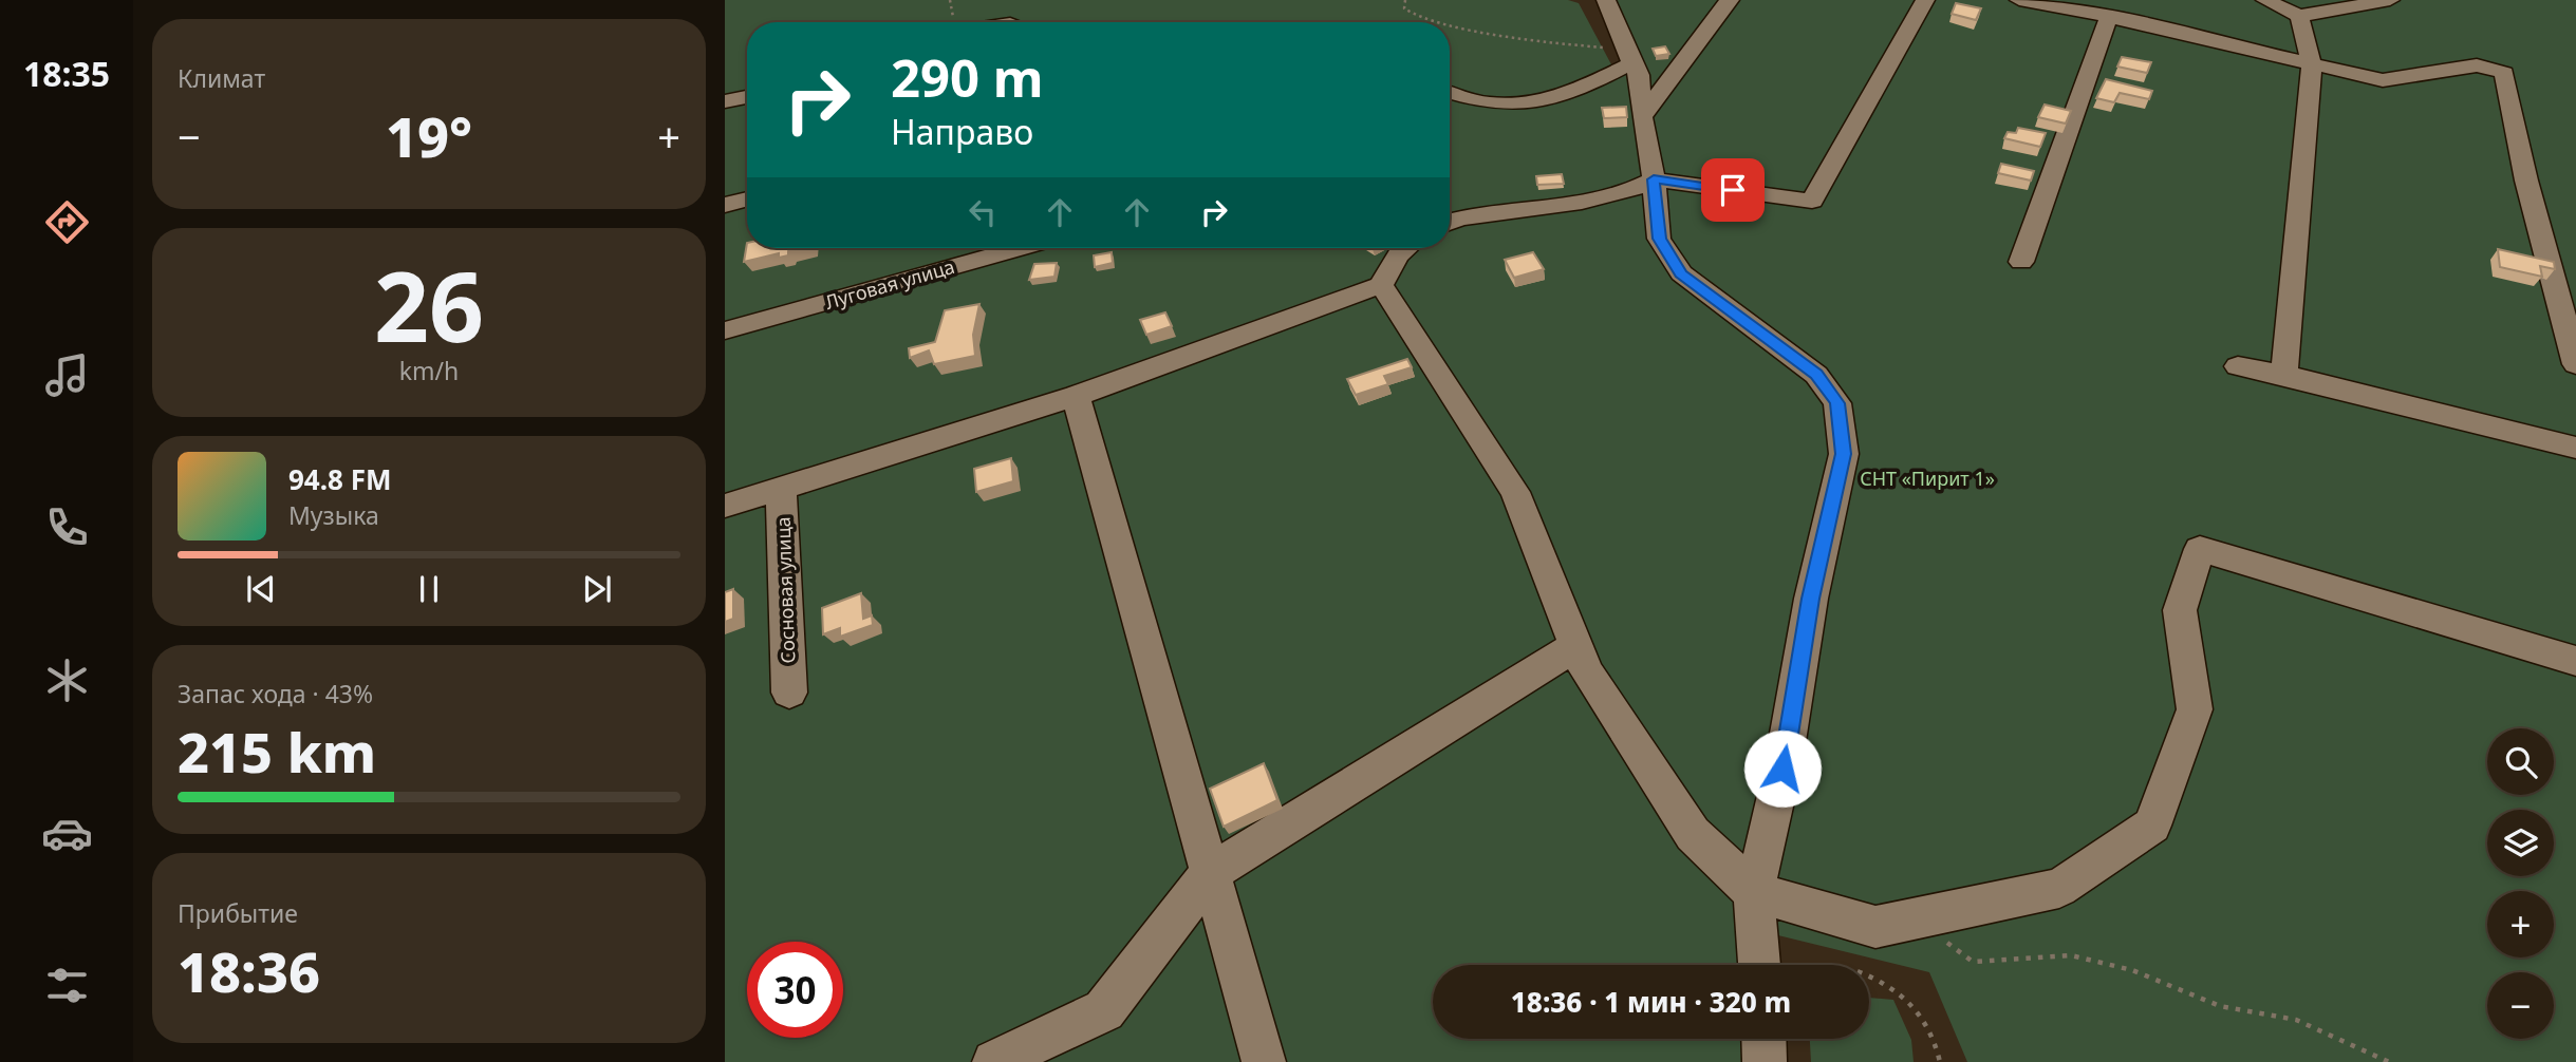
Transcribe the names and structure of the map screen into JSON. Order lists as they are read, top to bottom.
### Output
{
  "streets": {
    "street": ["Луговая улица", "Сосновая улица"]
  },
  "parks": ["СНТ «Пирит 1»"],
  "page": {
    "tabs": "18:35",
    "tile": [
      "Климат",
      ["26", "km/h"],
      ["Запас хода · 43%", "215 km"],
      ["Прибытие", "18:36"]
    ],
    "turn": ["290 m", "Направо"],
    "heat": ["−", "19°", "+"],
    "song": ["94.8 FM", "Музыка"],
    "map_buttons": ["+", "−"],
    "limit": "30",
    "trip": "18:36 · 1 мин · 320 m"
  }
}
